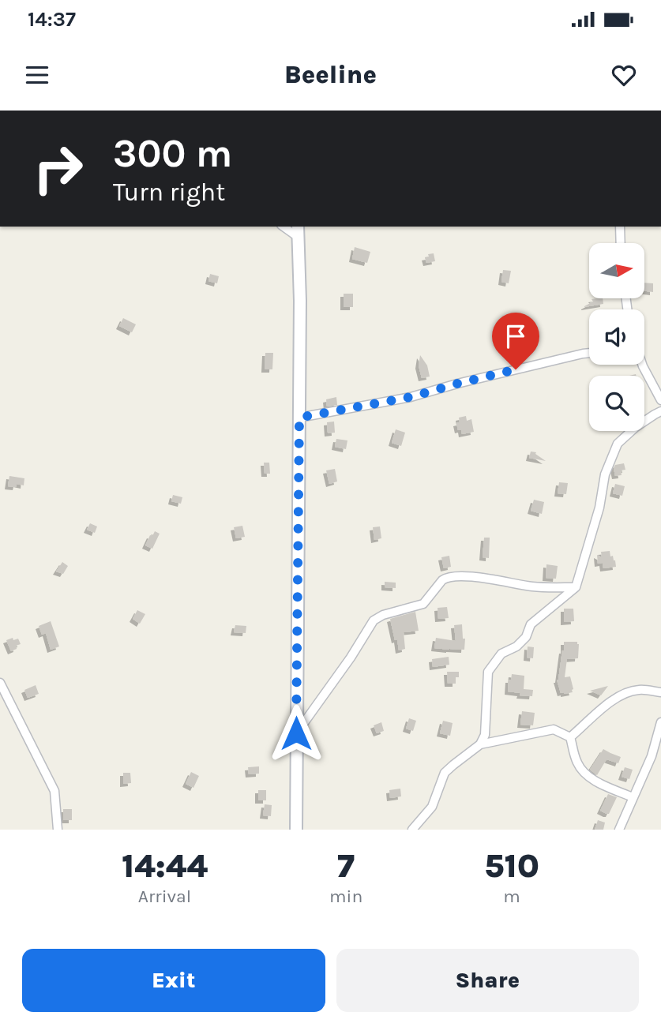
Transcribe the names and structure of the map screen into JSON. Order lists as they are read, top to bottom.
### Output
{
  "north": "right",
  "page": {
    "status": "14:37",
    "header": "Beeline",
    "turn": ["300 m", "Turn right"],
    "eta": [
      "14:44",
      "Arrival",
      "7",
      "min",
      "510",
      "m"
    ],
    "buttons": ["Exit", "Share"]
  }
}
